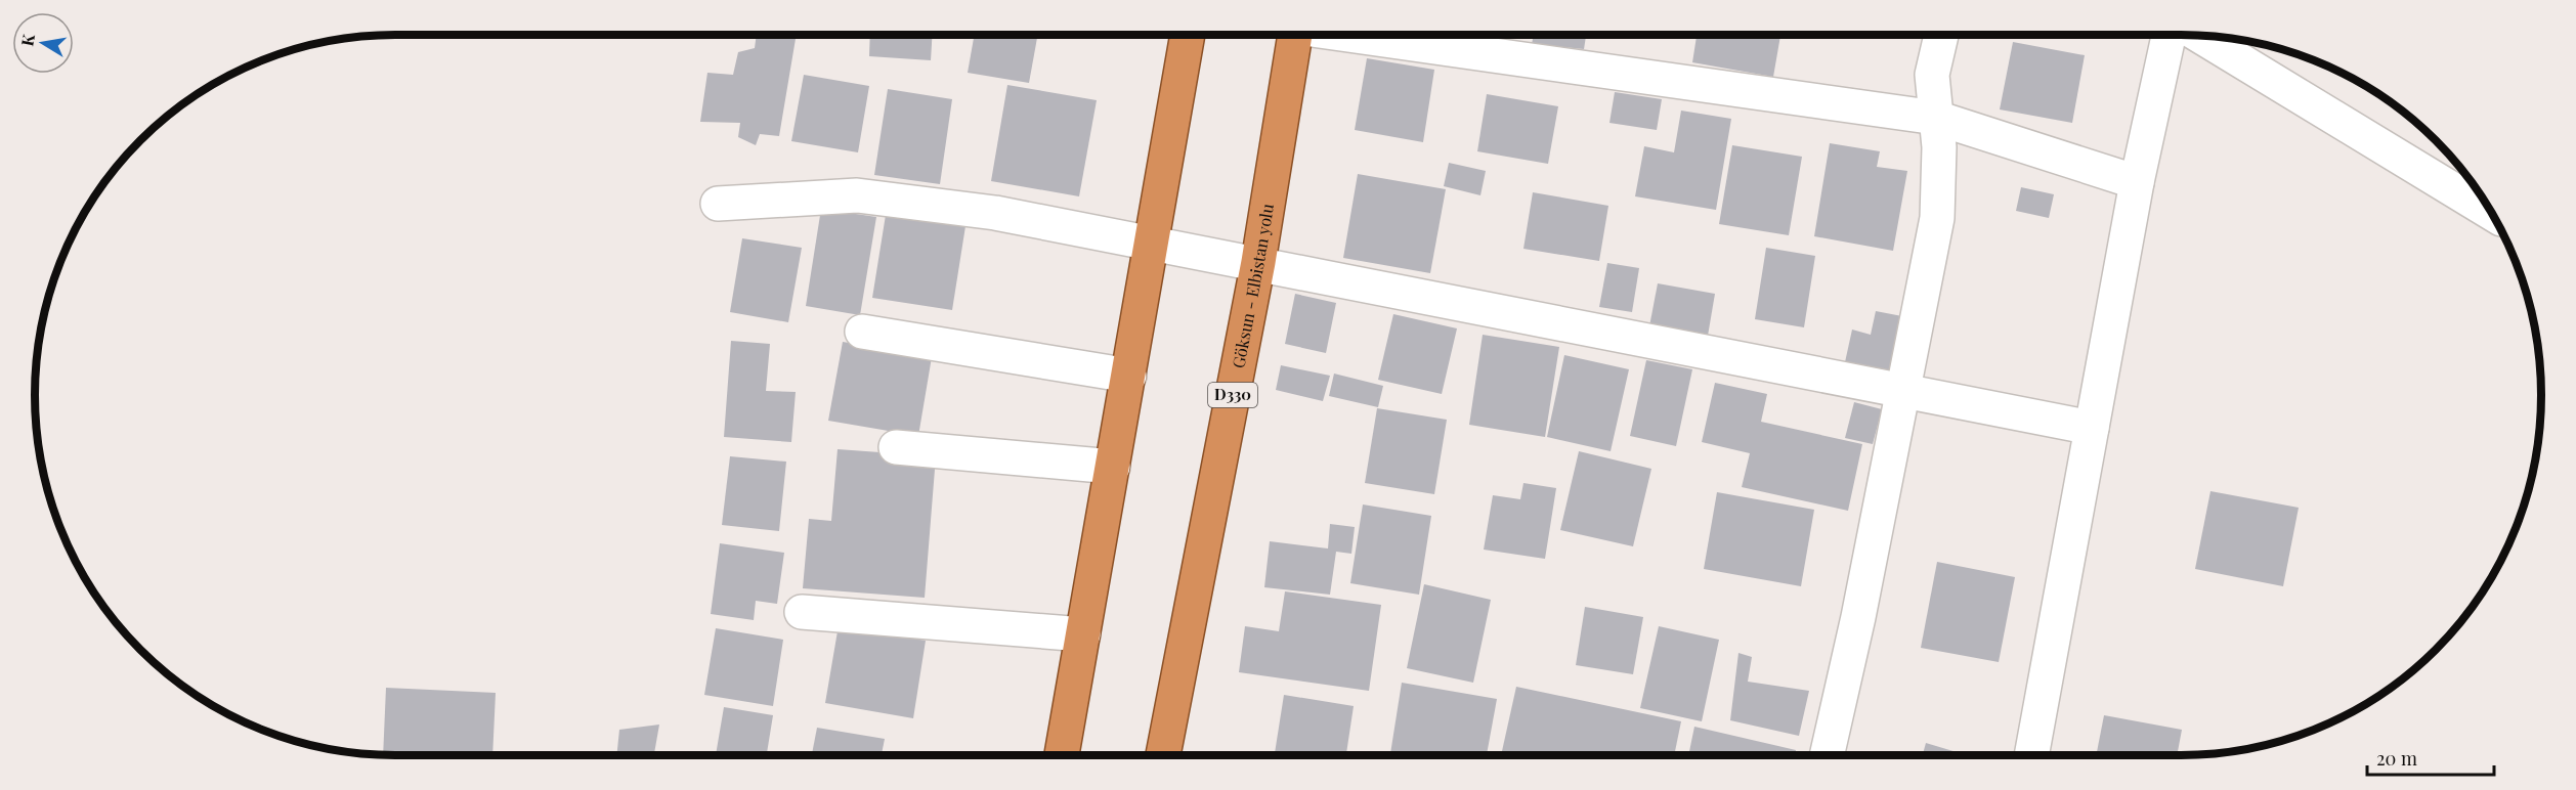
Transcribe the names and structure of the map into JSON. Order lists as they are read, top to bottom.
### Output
{
  "streets": {
    "highway": ["Göksun - Elbistan yolu", "D330"]
  },
  "scale_bar": "20 m",
  "north": "left"
}
